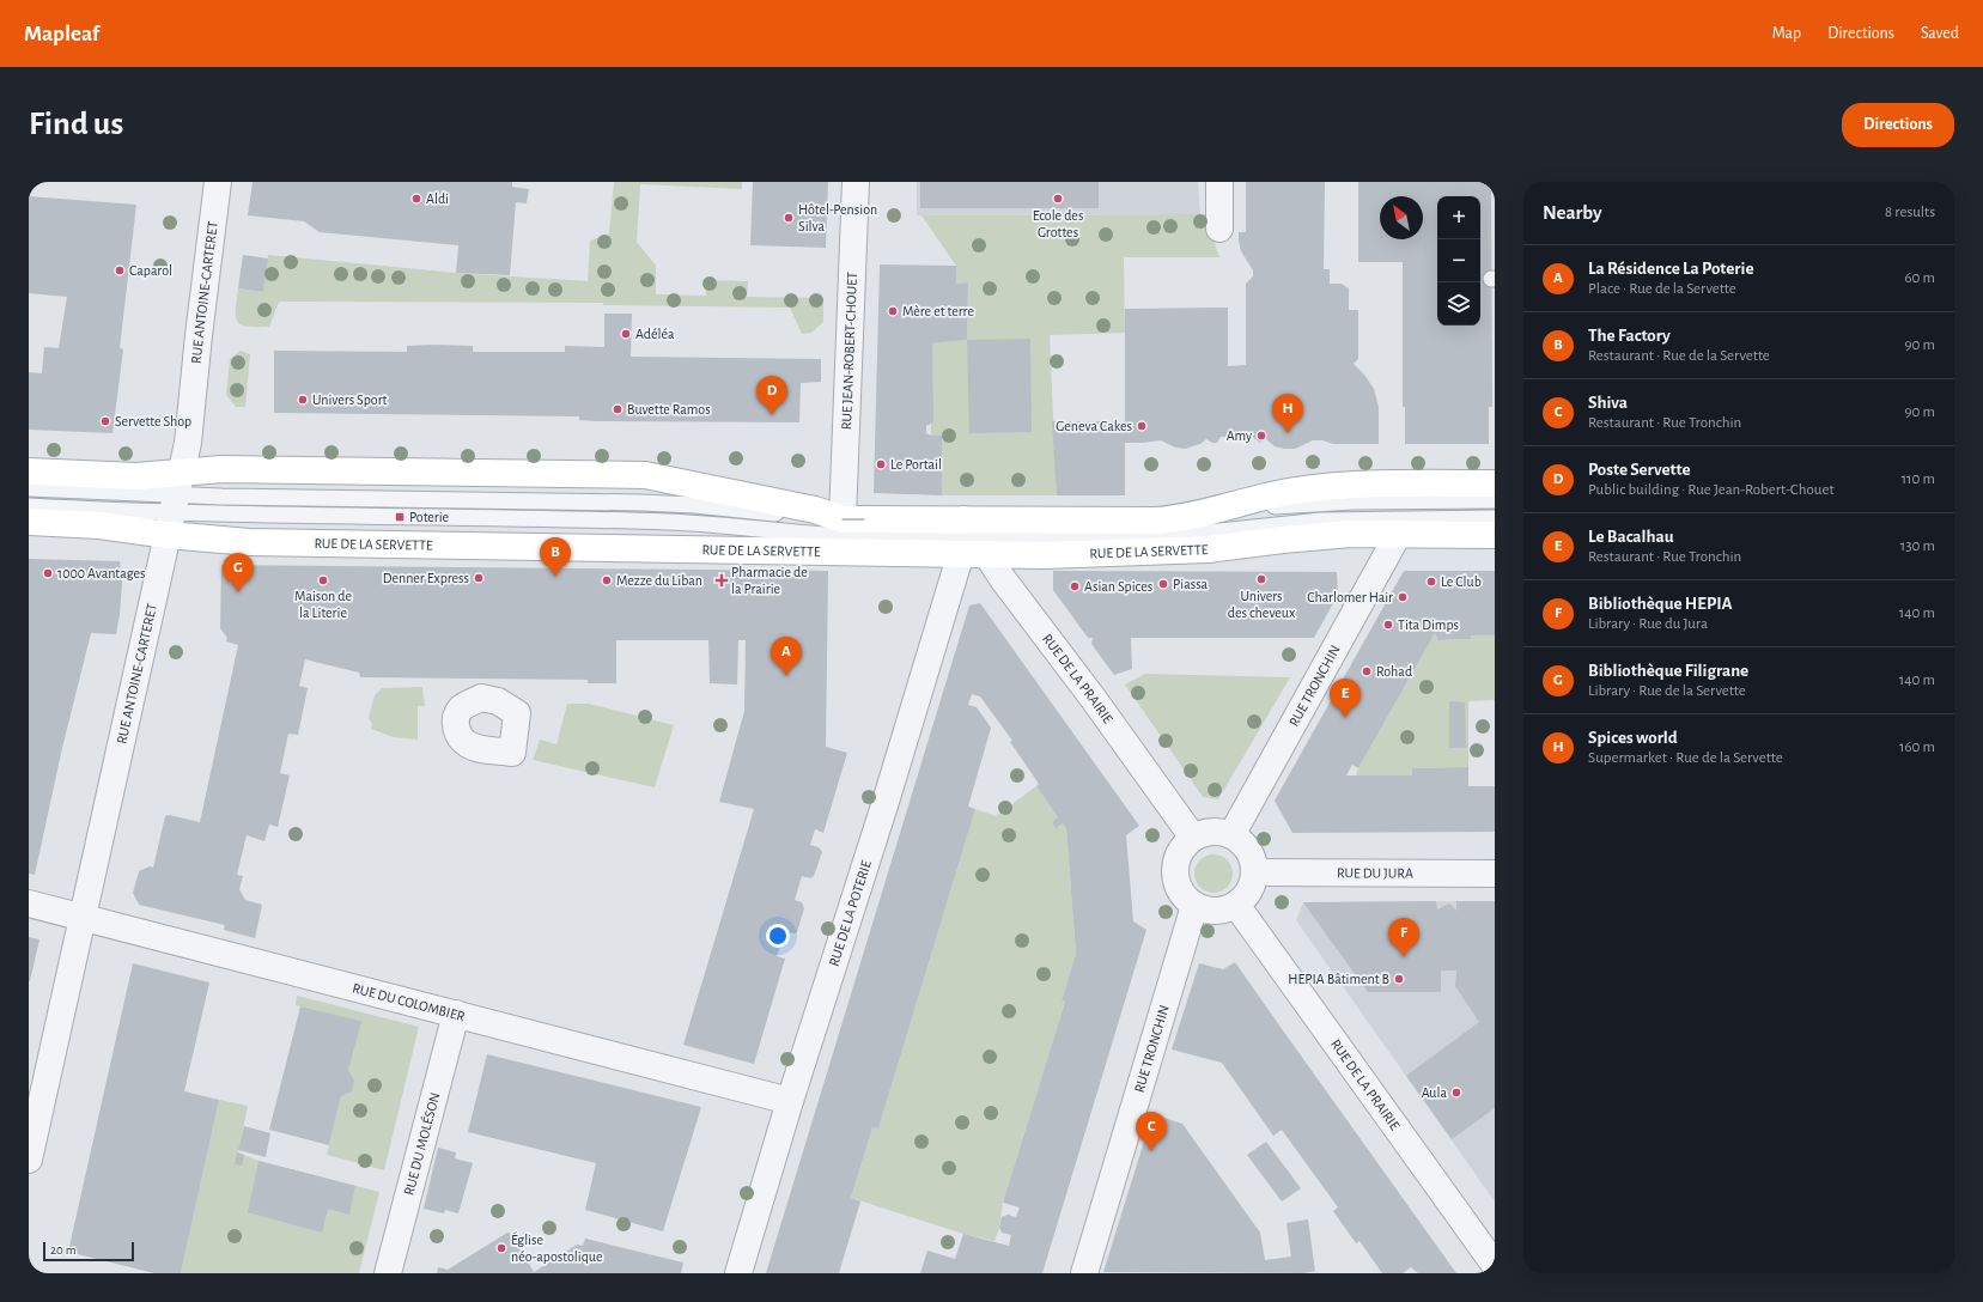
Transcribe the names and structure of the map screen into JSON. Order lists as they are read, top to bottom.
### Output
{
  "streets": {
    "main road": ["RUE DE LA SERVETTE"],
    "street": [
      "RUE ANTOINE-CARTERET",
      "RUE JEAN-ROBERT-CHOUET",
      "RUE DE LA PRAIRIE",
      "RUE TRONCHIN",
      "RUE DU JURA",
      "RUE DE LA POTERIE",
      "RUE DU COLOMBIER",
      "RUE DU MOLÉSON"
    ]
  },
  "crossings": [
    ["RUE ANTOINE-CARTERET", "RUE DE LA SERVETTE"],
    ["RUE ANTOINE-CARTERET", "RUE DU COLOMBIER"],
    ["RUE JEAN-ROBERT-CHOUET", "RUE DE LA SERVETTE"],
    ["RUE DE LA SERVETTE", "RUE DE LA PRAIRIE"],
    ["RUE DE LA SERVETTE", "RUE TRONCHIN"],
    ["RUE DE LA SERVETTE", "RUE DE LA POTERIE"],
    ["RUE DE LA PRAIRIE", "RUE TRONCHIN"],
    ["RUE DE LA PRAIRIE", "RUE DU JURA"],
    ["RUE DE LA PRAIRIE", "RUE DE LA POTERIE"],
    ["RUE TRONCHIN", "RUE DU JURA"],
    ["RUE DE LA POTERIE", "RUE DU COLOMBIER"],
    ["RUE DU COLOMBIER", "RUE DU MOLÉSON"]
  ],
  "places": {
    "other": [
      "Aldi",
      "Ecole des Grottes",
      "Hôtel-Pension Silva",
      "Caparol",
      "Mère et terre",
      "Adéléa",
      "Univers Sport",
      "Buvette Ramos",
      "Servette Shop",
      "Geneva Cakes",
      "Amy",
      "Le Portail",
      "1000 Avantages",
      "Denner Express",
      "Univers des cheveux",
      "Maison de la Literie",
      "Mezze du Liban",
      "Le Club",
      "Piassa",
      "Asian Spices",
      "Charlomer Hair",
      "Tita Dimps",
      "Rohad",
      "HEPIA Bâtiment B",
      "Aula",
      "Église néo-apostolique"
    ],
    "transit": ["Poterie"],
    "health": ["Pharmacie de la Prairie"]
  },
  "scale_bar": "20 m",
  "north": "top left",
  "page": {
    "header": "Mapleaf",
    "nav": ["Map", "Directions", "Saved"],
    "buttons": "Directions",
    "title": "Find us",
    "heading": ["Nearby", "8 results"],
    "map_buttons": ["+", "−"],
    "list": [
      {
        "mark": "A",
        "name": "La Résidence La Poterie",
        "note": "Place · Rue de la Servette",
        "value": "60 m"
      },
      {
        "mark": "B",
        "name": "The Factory",
        "note": "Restaurant · Rue de la Servette",
        "value": "90 m"
      },
      {
        "mark": "C",
        "name": "Shiva",
        "note": "Restaurant · Rue Tronchin",
        "value": "90 m"
      },
      {
        "mark": "D",
        "name": "Poste Servette",
        "note": "Public building · Rue Jean-Robert-Chouet",
        "value": "110 m"
      },
      {
        "mark": "E",
        "name": "Le Bacalhau",
        "note": "Restaurant · Rue Tronchin",
        "value": "130 m"
      },
      {
        "mark": "F",
        "name": "Bibliothèque HEPIA",
        "note": "Library · Rue du Jura",
        "value": "140 m"
      },
      {
        "mark": "G",
        "name": "Bibliothèque Filigrane",
        "note": "Library · Rue de la Servette",
        "value": "140 m"
      },
      {
        "mark": "H",
        "name": "Spices world",
        "note": "Supermarket · Rue de la Servette",
        "value": "160 m"
      }
    ],
    "pins": [
      "D",
      "H",
      "B",
      "G",
      "A",
      "E",
      "F",
      "C"
    ],
    "scale": "20 m"
  }
}
